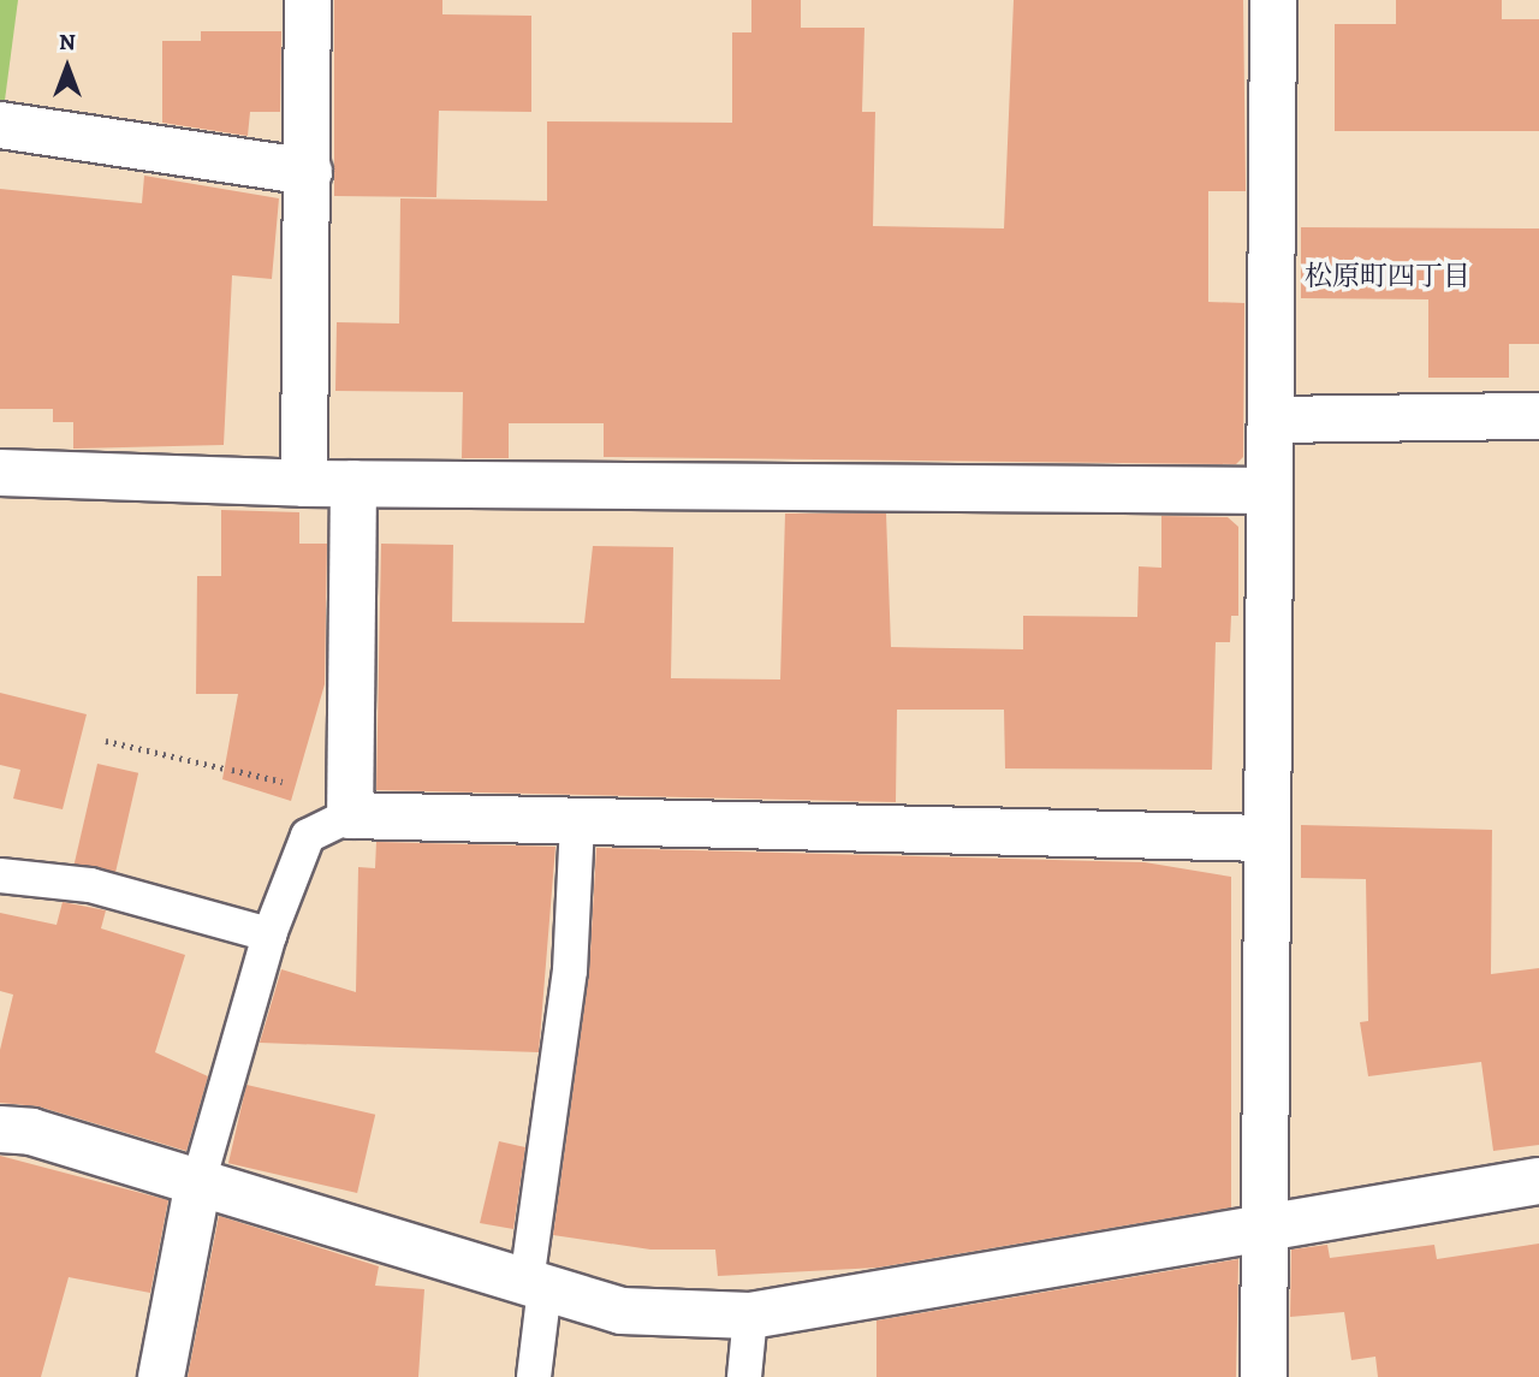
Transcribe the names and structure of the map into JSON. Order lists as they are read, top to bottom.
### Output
{
  "districts": ["松原町四丁目"],
  "north": "top"
}
